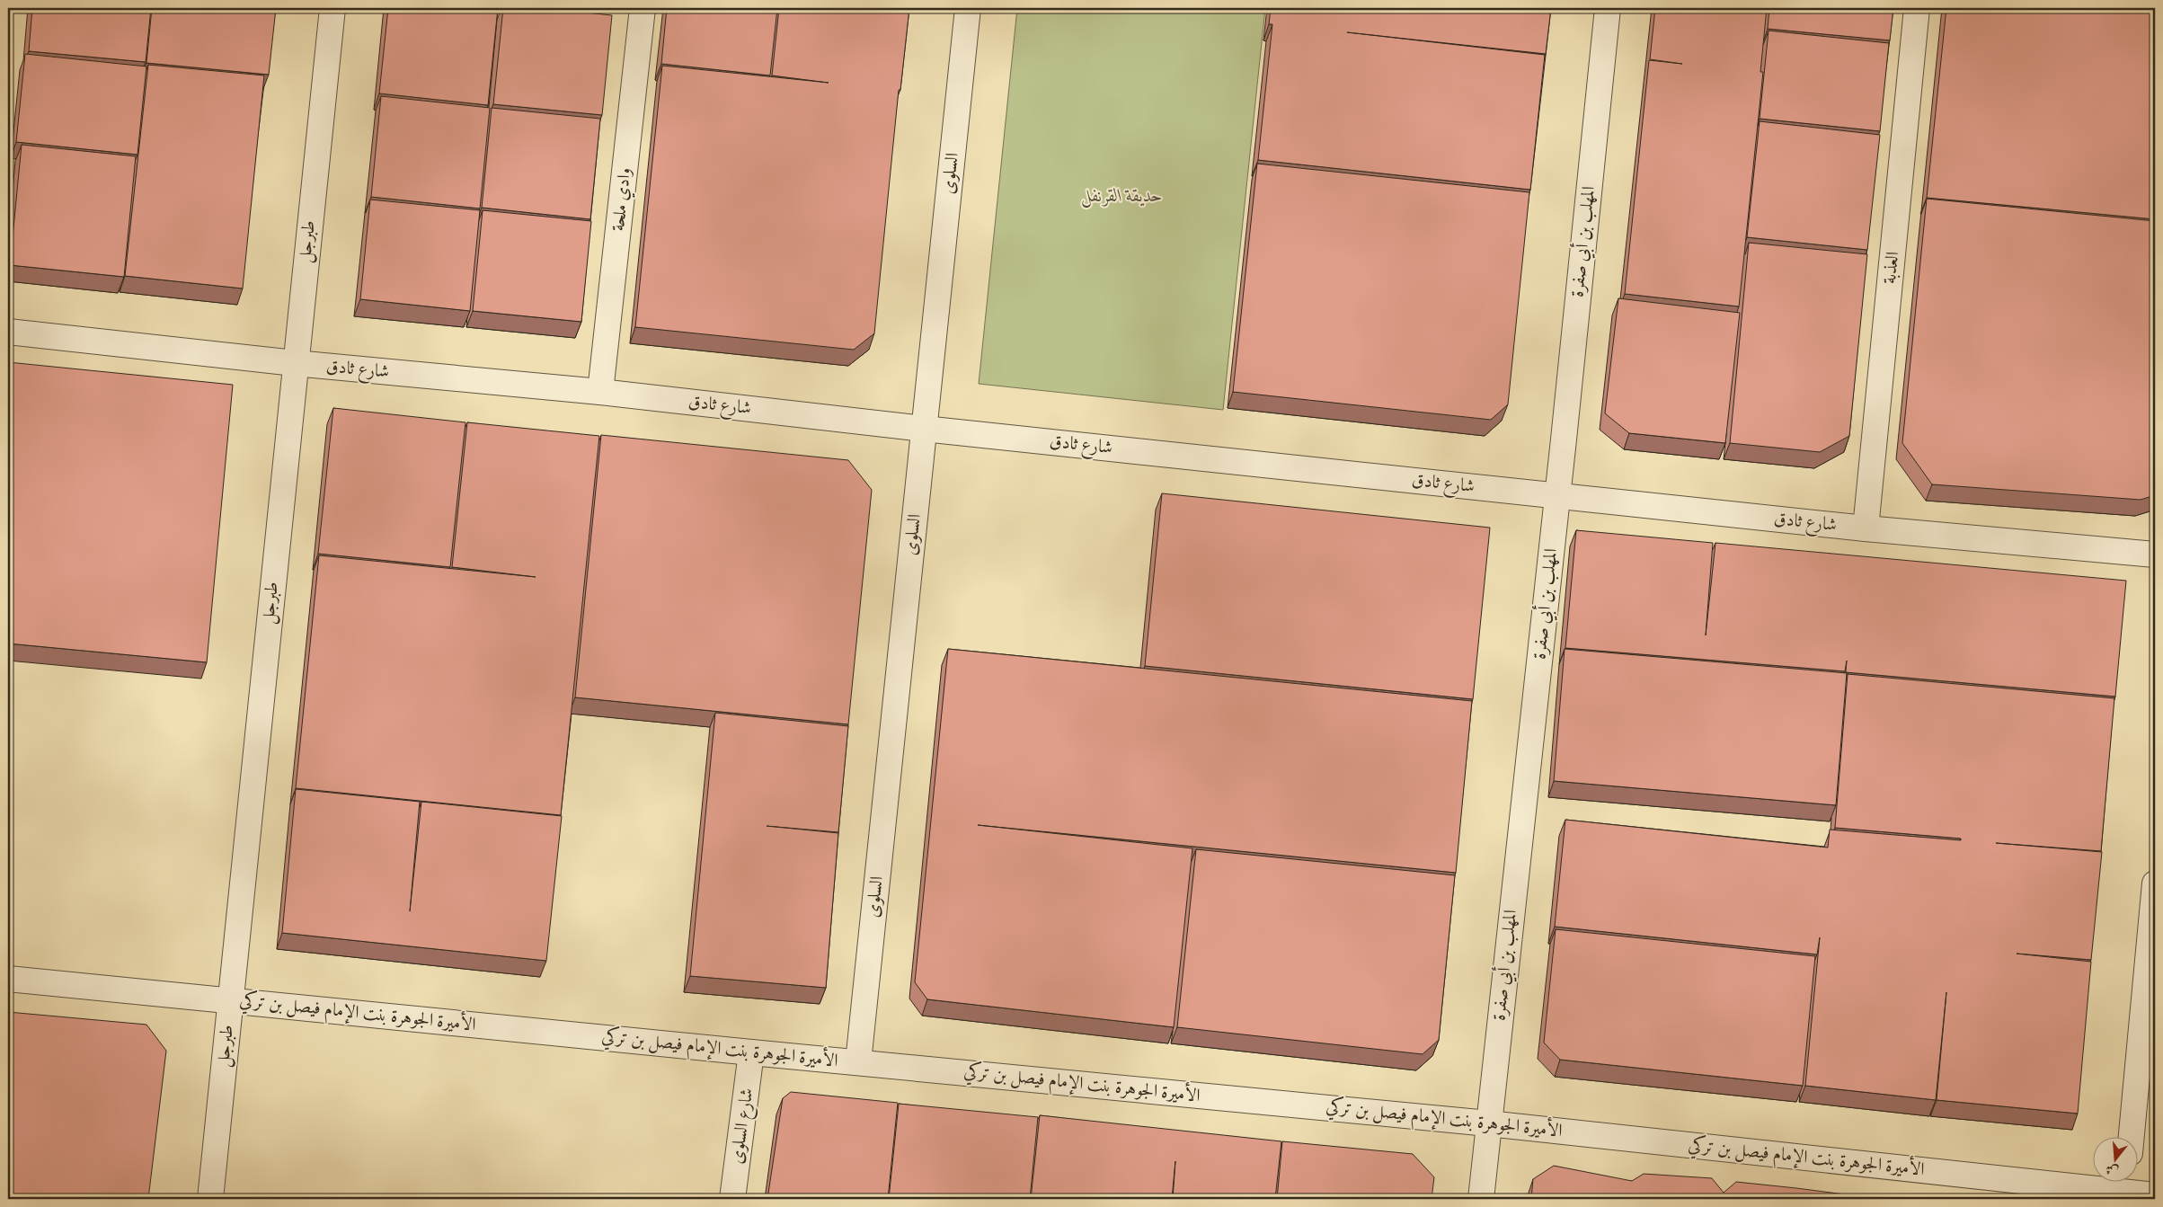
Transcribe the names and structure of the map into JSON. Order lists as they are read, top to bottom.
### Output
{
  "streets": {
    "street": [
      "السلوى",
      "وادي ملحة",
      "طبرجل",
      "المهلب بن أبي صفرة",
      "العذبة",
      "شارع ثادق",
      "الأميرة الجوهرة بنت الإمام فيصل بن تركي",
      "شارع السلوى"
    ]
  },
  "crossings": [
    ["السلوى", "شارع ثادق"],
    ["السلوى", "الأميرة الجوهرة بنت الإمام فيصل بن تركي"],
    ["وادي ملحة", "شارع ثادق"],
    ["طبرجل", "شارع ثادق"],
    ["طبرجل", "الأميرة الجوهرة بنت الإمام فيصل بن تركي"],
    ["المهلب بن أبي صفرة", "شارع ثادق"],
    ["المهلب بن أبي صفرة", "الأميرة الجوهرة بنت الإمام فيصل بن تركي"],
    ["العذبة", "شارع ثادق"],
    ["الأميرة الجوهرة بنت الإمام فيصل بن تركي", "شارع السلوى"]
  ],
  "parks": ["حديقة القرنفل"],
  "north": "bottom"
}
